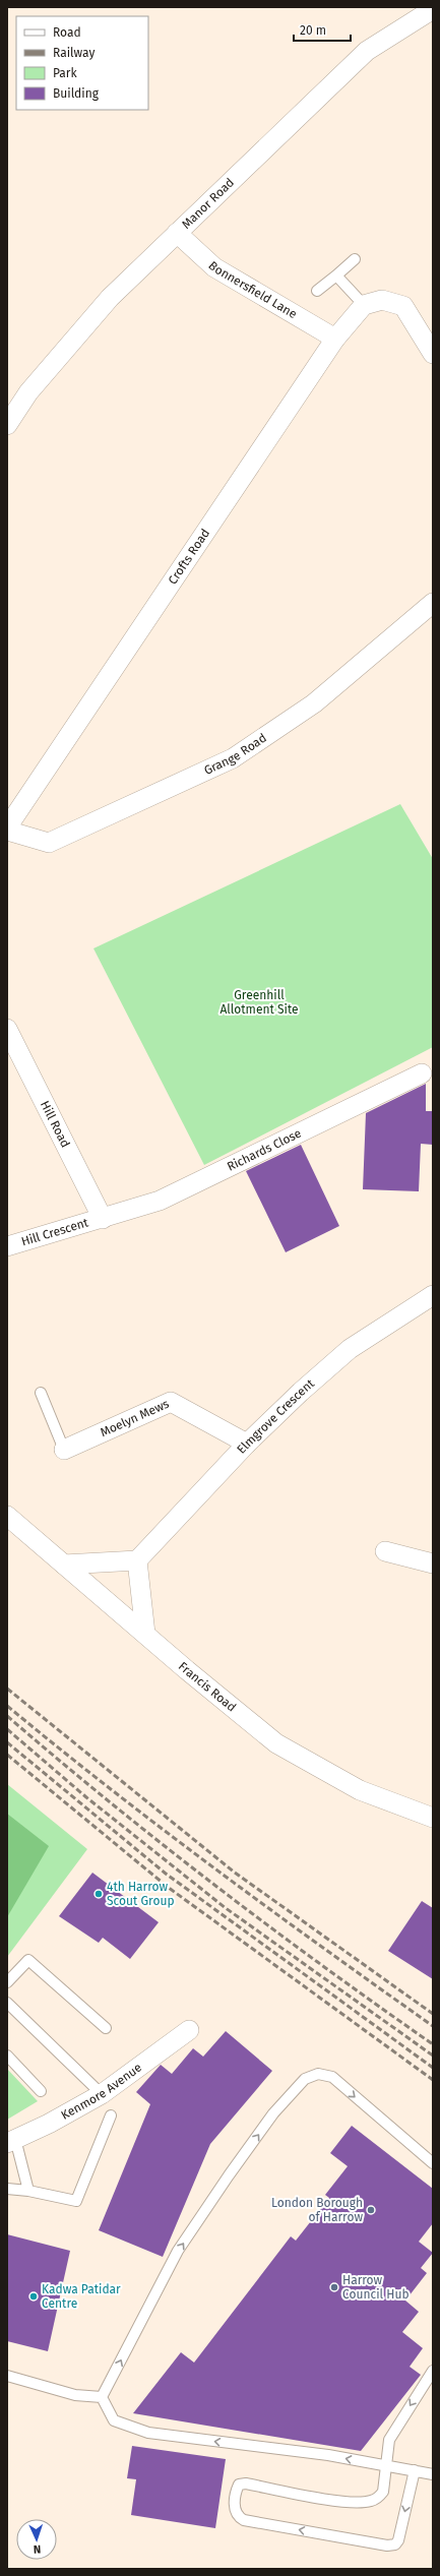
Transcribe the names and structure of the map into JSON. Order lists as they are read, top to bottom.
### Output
{
  "streets": {
    "street": [
      "Manor Road",
      "Bonnersfield Lane",
      "Crofts Road",
      "Grange Road",
      "Hill Road",
      "Richards Close",
      "Hill Crescent",
      "Elmgrove Crescent",
      "Moelyn Mews",
      "Francis Road",
      "Kenmore Avenue"
    ]
  },
  "crossings": [
    ["Manor Road", "Bonnersfield Lane"],
    ["Bonnersfield Lane", "Crofts Road"],
    ["Hill Road", "Richards Close"],
    ["Hill Road", "Hill Crescent"],
    ["Richards Close", "Hill Crescent"],
    ["Elmgrove Crescent", "Moelyn Mews"]
  ],
  "parks": ["Greenhill Allotment Site"],
  "places": [
    "4th Harrow Scout Group",
    "London Borough of Harrow",
    "Harrow Council Hub",
    "Kadwa Patidar Centre"
  ],
  "legend": [
    "Road",
    "Railway",
    "Park",
    "Building"
  ],
  "scale_bar": "20 m",
  "north": "bottom"
}
